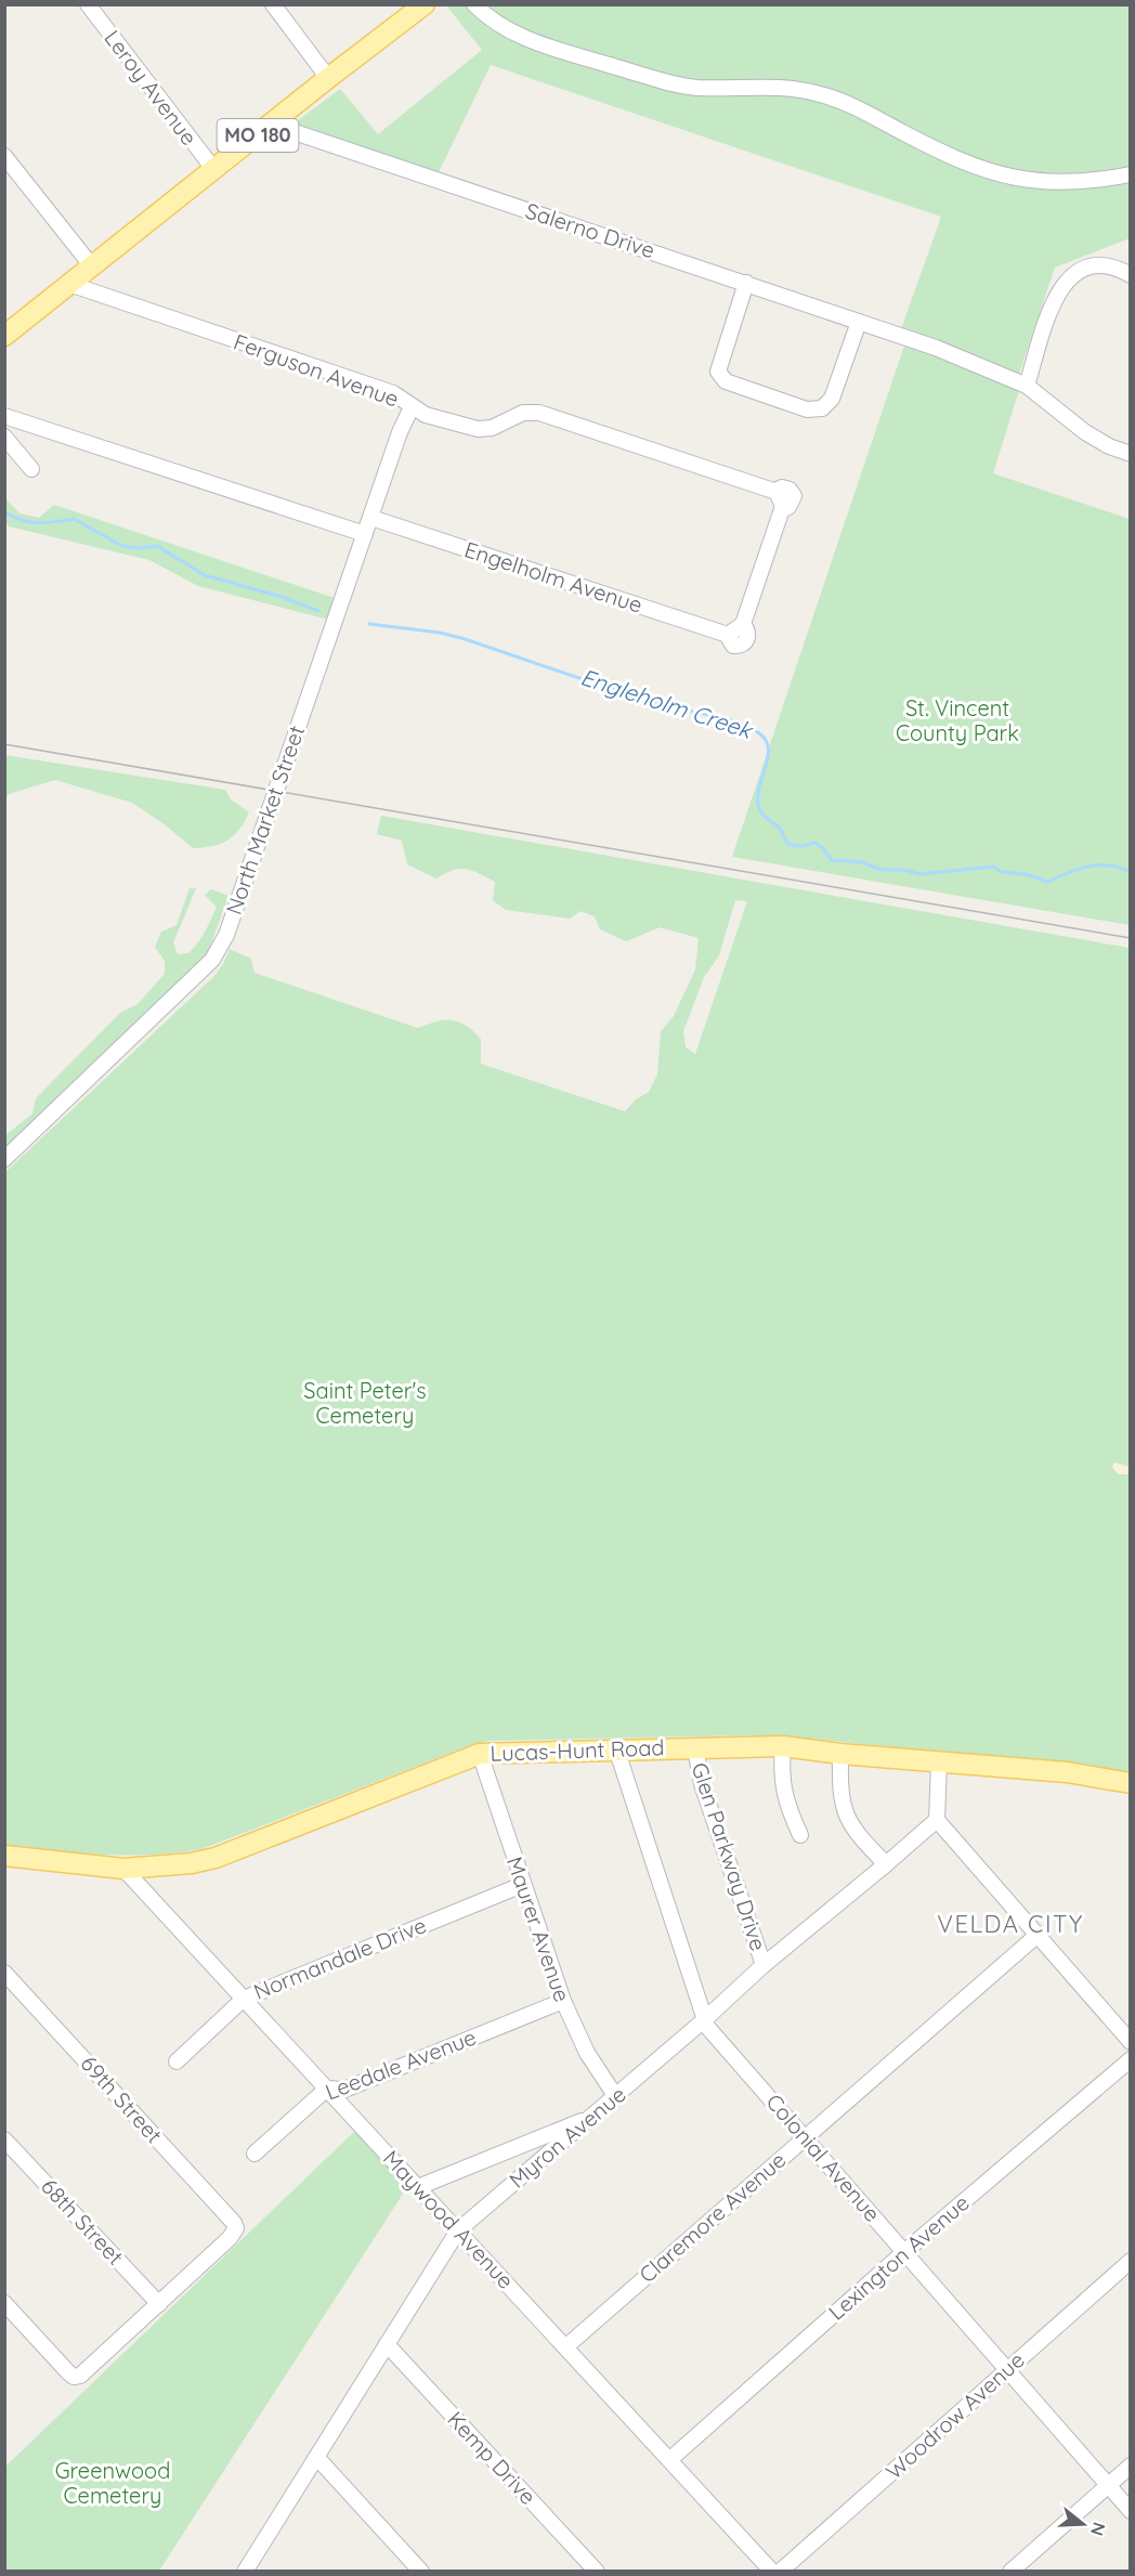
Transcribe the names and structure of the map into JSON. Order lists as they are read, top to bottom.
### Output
{
  "streets": {
    "main road": ["MO 180", "Lucas-Hunt Road"],
    "street": [
      "Leroy Avenue",
      "Salerno Drive",
      "Ferguson Avenue",
      "Engelholm Avenue",
      "North Market Street",
      "Glen Parkway Drive",
      "Maurer Avenue",
      "Normandale Drive",
      "Leedale Avenue",
      "69th Street",
      "Myron Avenue",
      "Colonial Avenue",
      "Claremore Avenue",
      "Maywood Avenue",
      "68th Street",
      "Lexington Avenue",
      "Woodrow Avenue",
      "Kemp Drive"
    ]
  },
  "crossings": [
    ["Leroy Avenue", "MO 180"],
    ["MO 180", "Salerno Drive"],
    ["MO 180", "Ferguson Avenue"],
    ["Ferguson Avenue", "Engelholm Avenue"],
    ["Ferguson Avenue", "North Market Street"],
    ["Engelholm Avenue", "North Market Street"],
    ["Lucas-Hunt Road", "Glen Parkway Drive"],
    ["Lucas-Hunt Road", "Maurer Avenue"],
    ["Lucas-Hunt Road", "Colonial Avenue"],
    ["Lucas-Hunt Road", "Maywood Avenue"],
    ["Glen Parkway Drive", "Myron Avenue"],
    ["Maurer Avenue", "Normandale Drive"],
    ["Maurer Avenue", "Leedale Avenue"],
    ["Maurer Avenue", "Myron Avenue"],
    ["Normandale Drive", "Maywood Avenue"],
    ["Leedale Avenue", "Maywood Avenue"],
    ["69th Street", "68th Street"],
    ["Myron Avenue", "Colonial Avenue"],
    ["Myron Avenue", "Maywood Avenue"],
    ["Myron Avenue", "Kemp Drive"],
    ["Colonial Avenue", "Claremore Avenue"],
    ["Colonial Avenue", "Lexington Avenue"],
    ["Colonial Avenue", "Woodrow Avenue"],
    ["Claremore Avenue", "Maywood Avenue"],
    ["Maywood Avenue", "Lexington Avenue"]
  ],
  "districts": ["VELDA CITY"],
  "water": ["Engleholm Creek"],
  "parks": ["St. Vincent County Park", "Saint Peter's Cemetery", "Greenwood Cemetery"],
  "north": "right"
}
